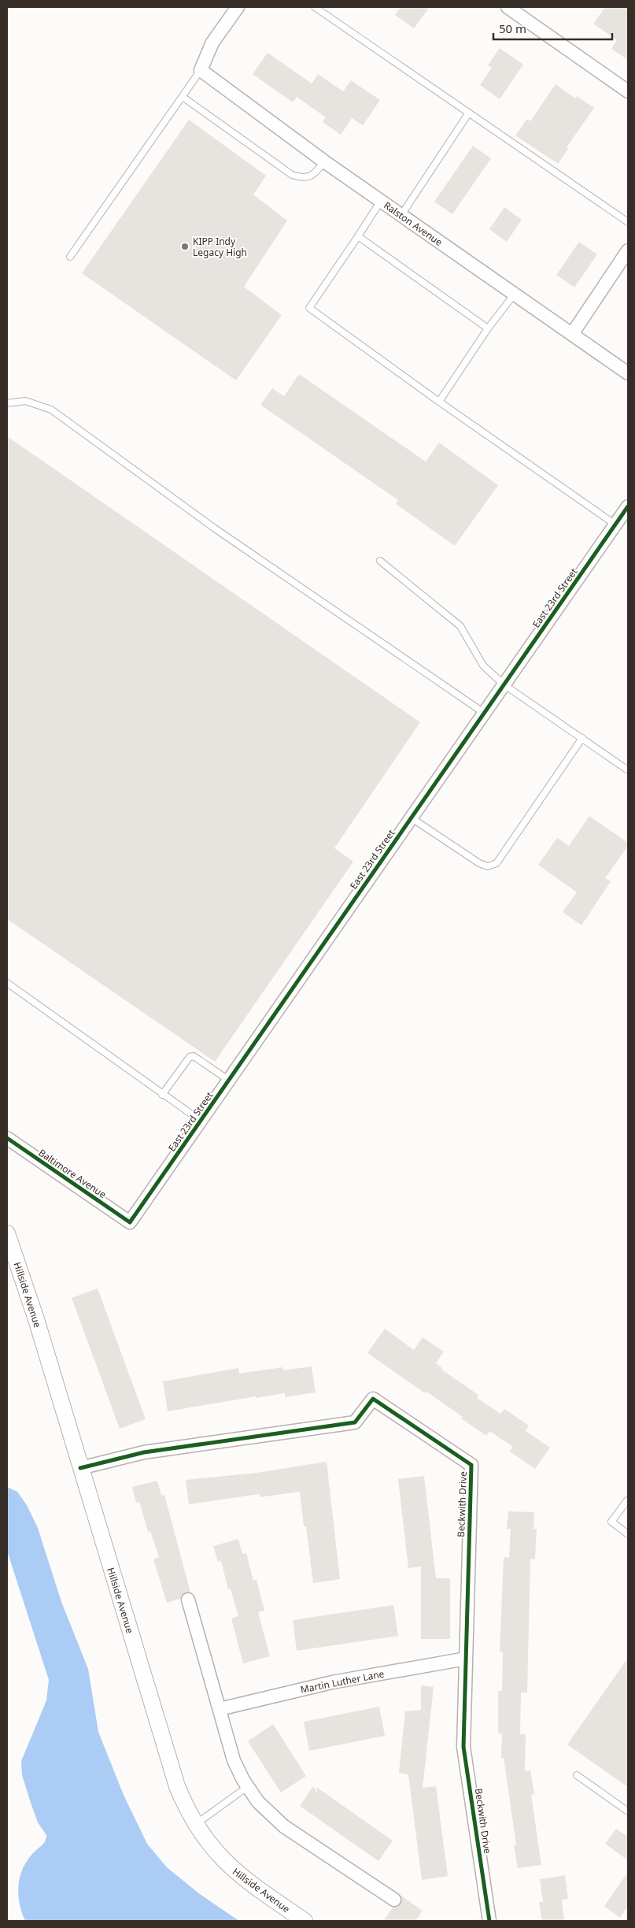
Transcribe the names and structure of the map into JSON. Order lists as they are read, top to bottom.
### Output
{
  "streets": {
    "street": [
      "Ralston Avenue",
      "East 23rd Street",
      "Baltimore Avenue",
      "Hillside Avenue",
      "Beckwith Drive",
      "Martin Luther Lane"
    ]
  },
  "crossings": [
    ["East 23rd Street", "Baltimore Avenue"],
    ["Hillside Avenue", "Beckwith Drive"],
    ["Beckwith Drive", "Martin Luther Lane"]
  ],
  "places": ["KIPP Indy Legacy High"],
  "scale_bar": "50 m"
}
